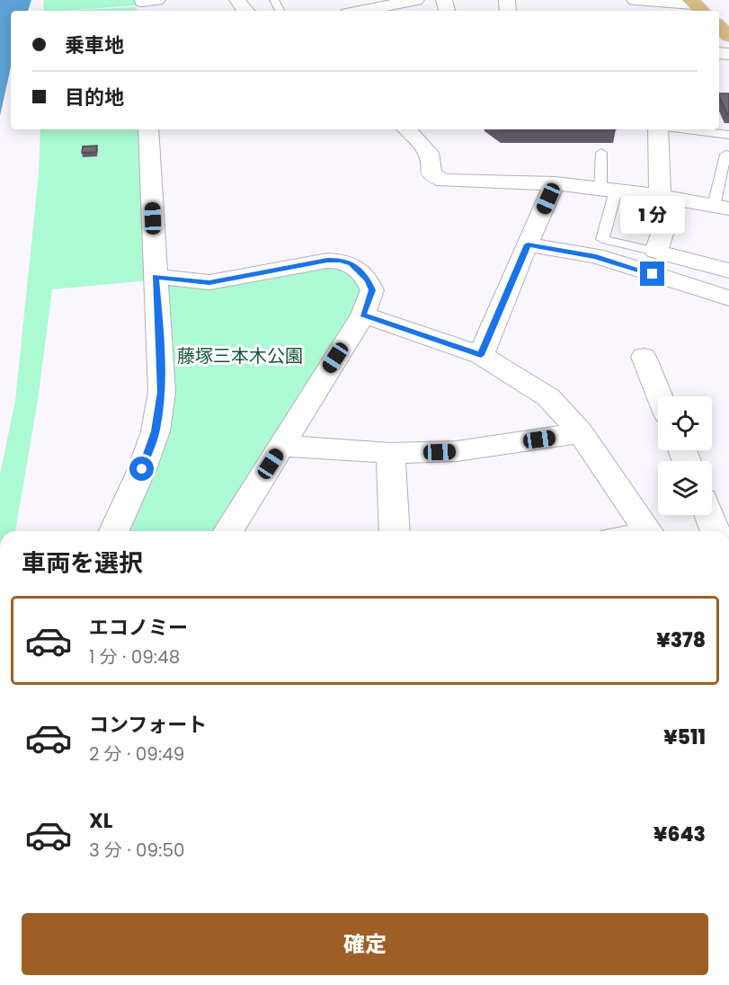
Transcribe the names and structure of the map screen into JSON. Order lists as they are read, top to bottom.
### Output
{
  "parks": ["藤塚三本木公園"],
  "page": {
    "banner": ["乗車地", "目的地"],
    "bubble": "1 分",
    "heading": "車両を選択",
    "list": [
      {
        "name": "エコノミー",
        "note": "1 分 · 09:48",
        "value": "¥378"
      },
      {
        "name": "コンフォート",
        "note": "2 分 · 09:49",
        "value": "¥511"
      },
      {
        "name": "XL",
        "note": "3 分 · 09:50",
        "value": "¥643"
      }
    ],
    "buttons": "確定"
  }
}
